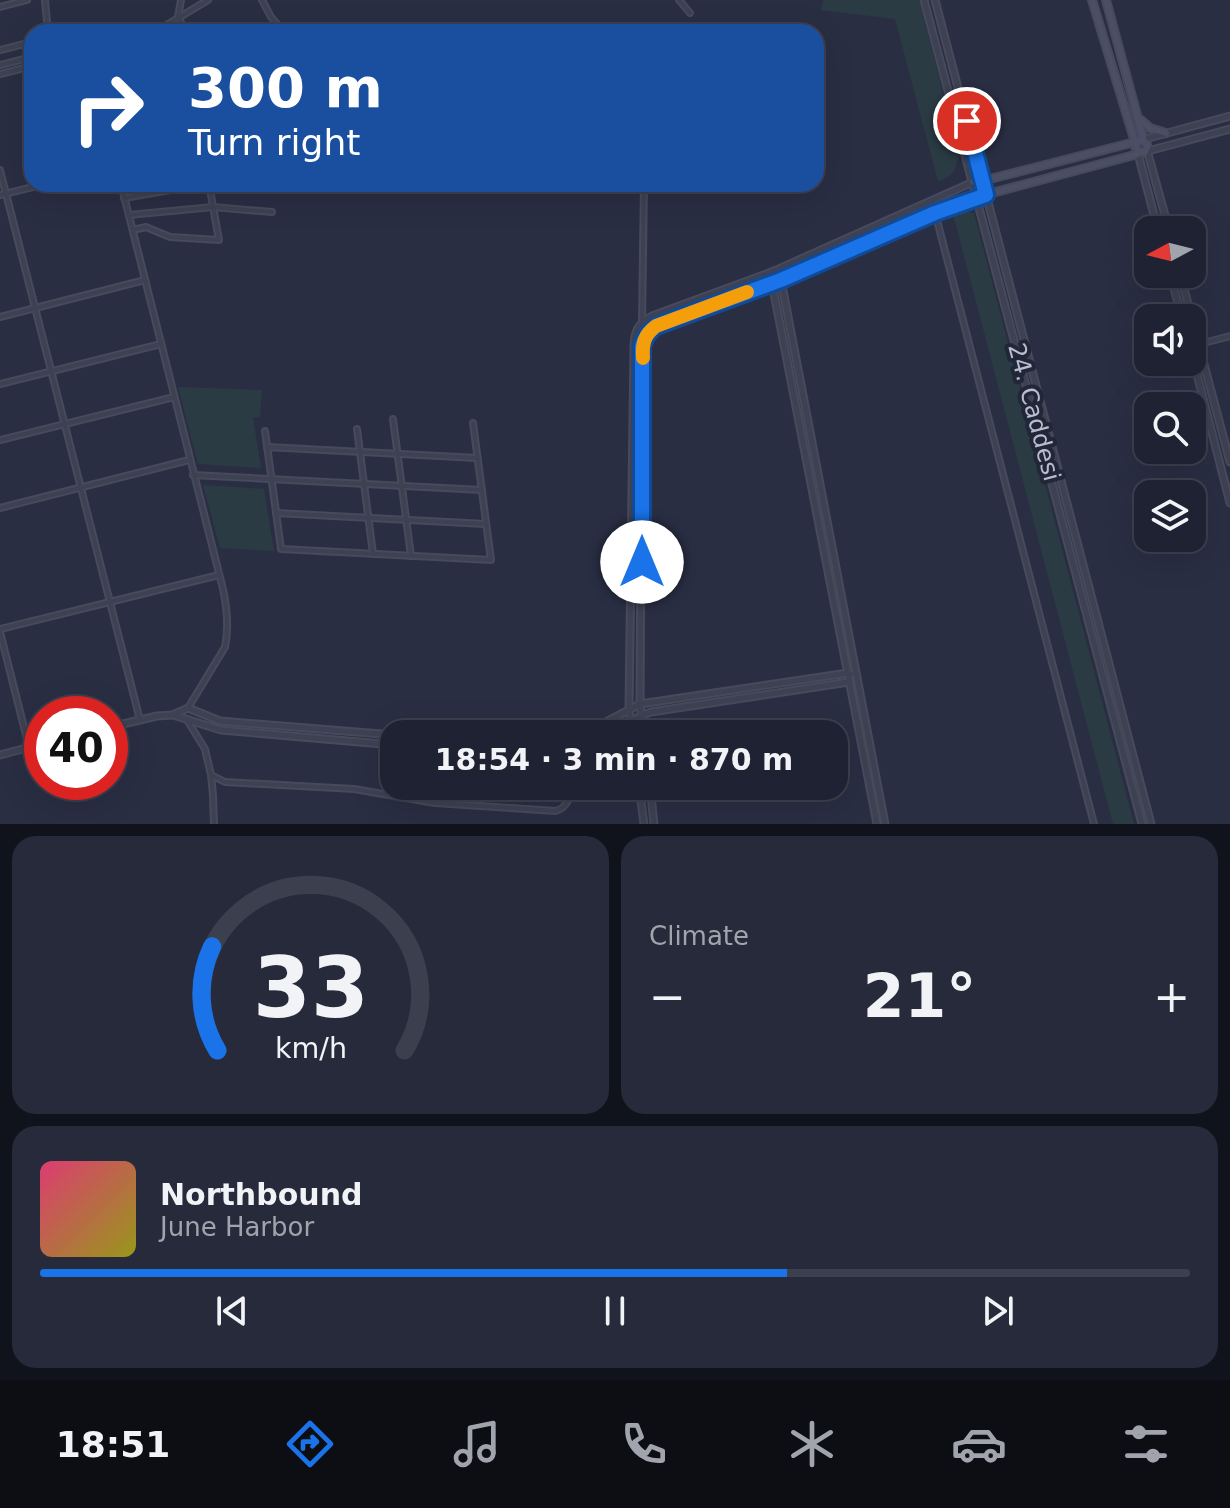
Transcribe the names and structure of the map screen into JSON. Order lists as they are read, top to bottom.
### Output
{
  "streets": {
    "street": ["24. Caddesi"]
  },
  "north": "left",
  "page": {
    "turn": ["300 m", "Turn right"],
    "limit": "40",
    "trip": "18:54 · 3 min · 870 m",
    "tile": "Climate",
    "heat": ["−", "21°", "+"],
    "song": ["Northbound", "June Harbor"],
    "tabs": "18:51",
    "gauge": ["33", "km/h"]
  }
}
